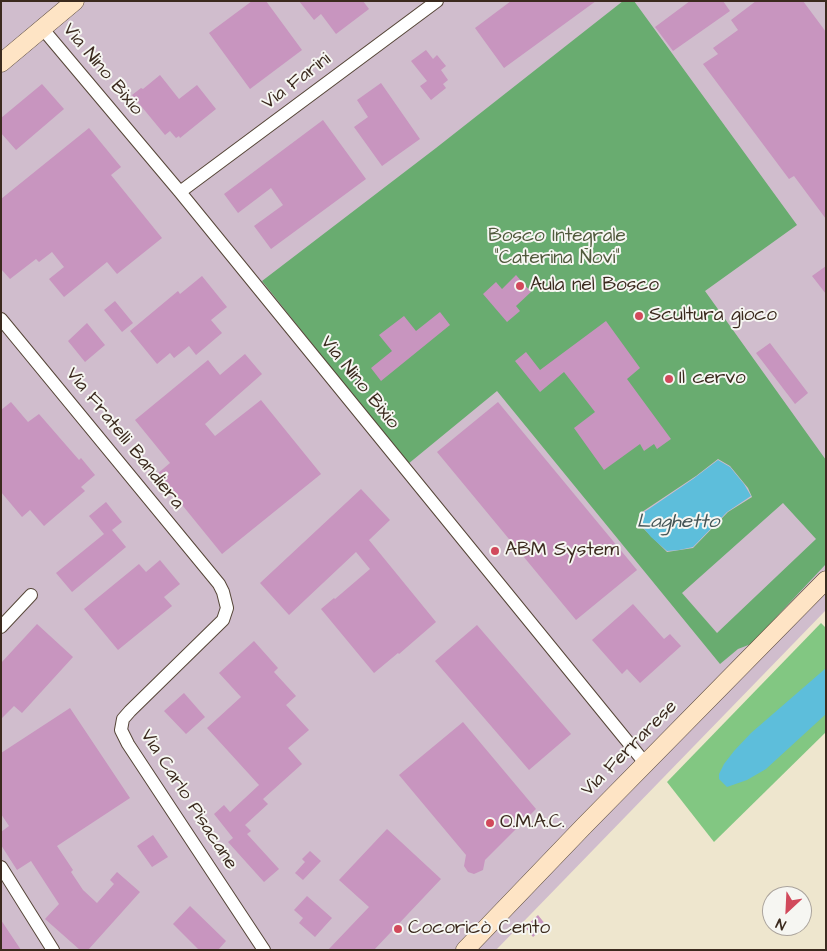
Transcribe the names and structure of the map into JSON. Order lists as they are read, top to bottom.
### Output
{
  "streets": {
    "main road": ["Via Ferrarese"],
    "street": [
      "Via Nino Bixio",
      "Via Farini",
      "Via Fratelli Bandiera",
      "Via Carlo Pisacane"
    ]
  },
  "crossings": [
    ["Via Nino Bixio", "Via Farini"],
    ["Via Nino Bixio", "Via Ferrarese"],
    ["Via Fratelli Bandiera", "Via Carlo Pisacane"]
  ],
  "water": ["Laghetto"],
  "parks": ["Bosco Integrale \"Caterina Novi\""],
  "places": [
    "Aula nel Bosco",
    "Scultura gioco",
    "Il cervo",
    "ABM System",
    "O.M.A.C.",
    "Cocoricò Cento"
  ],
  "north": "bottom left"
}
